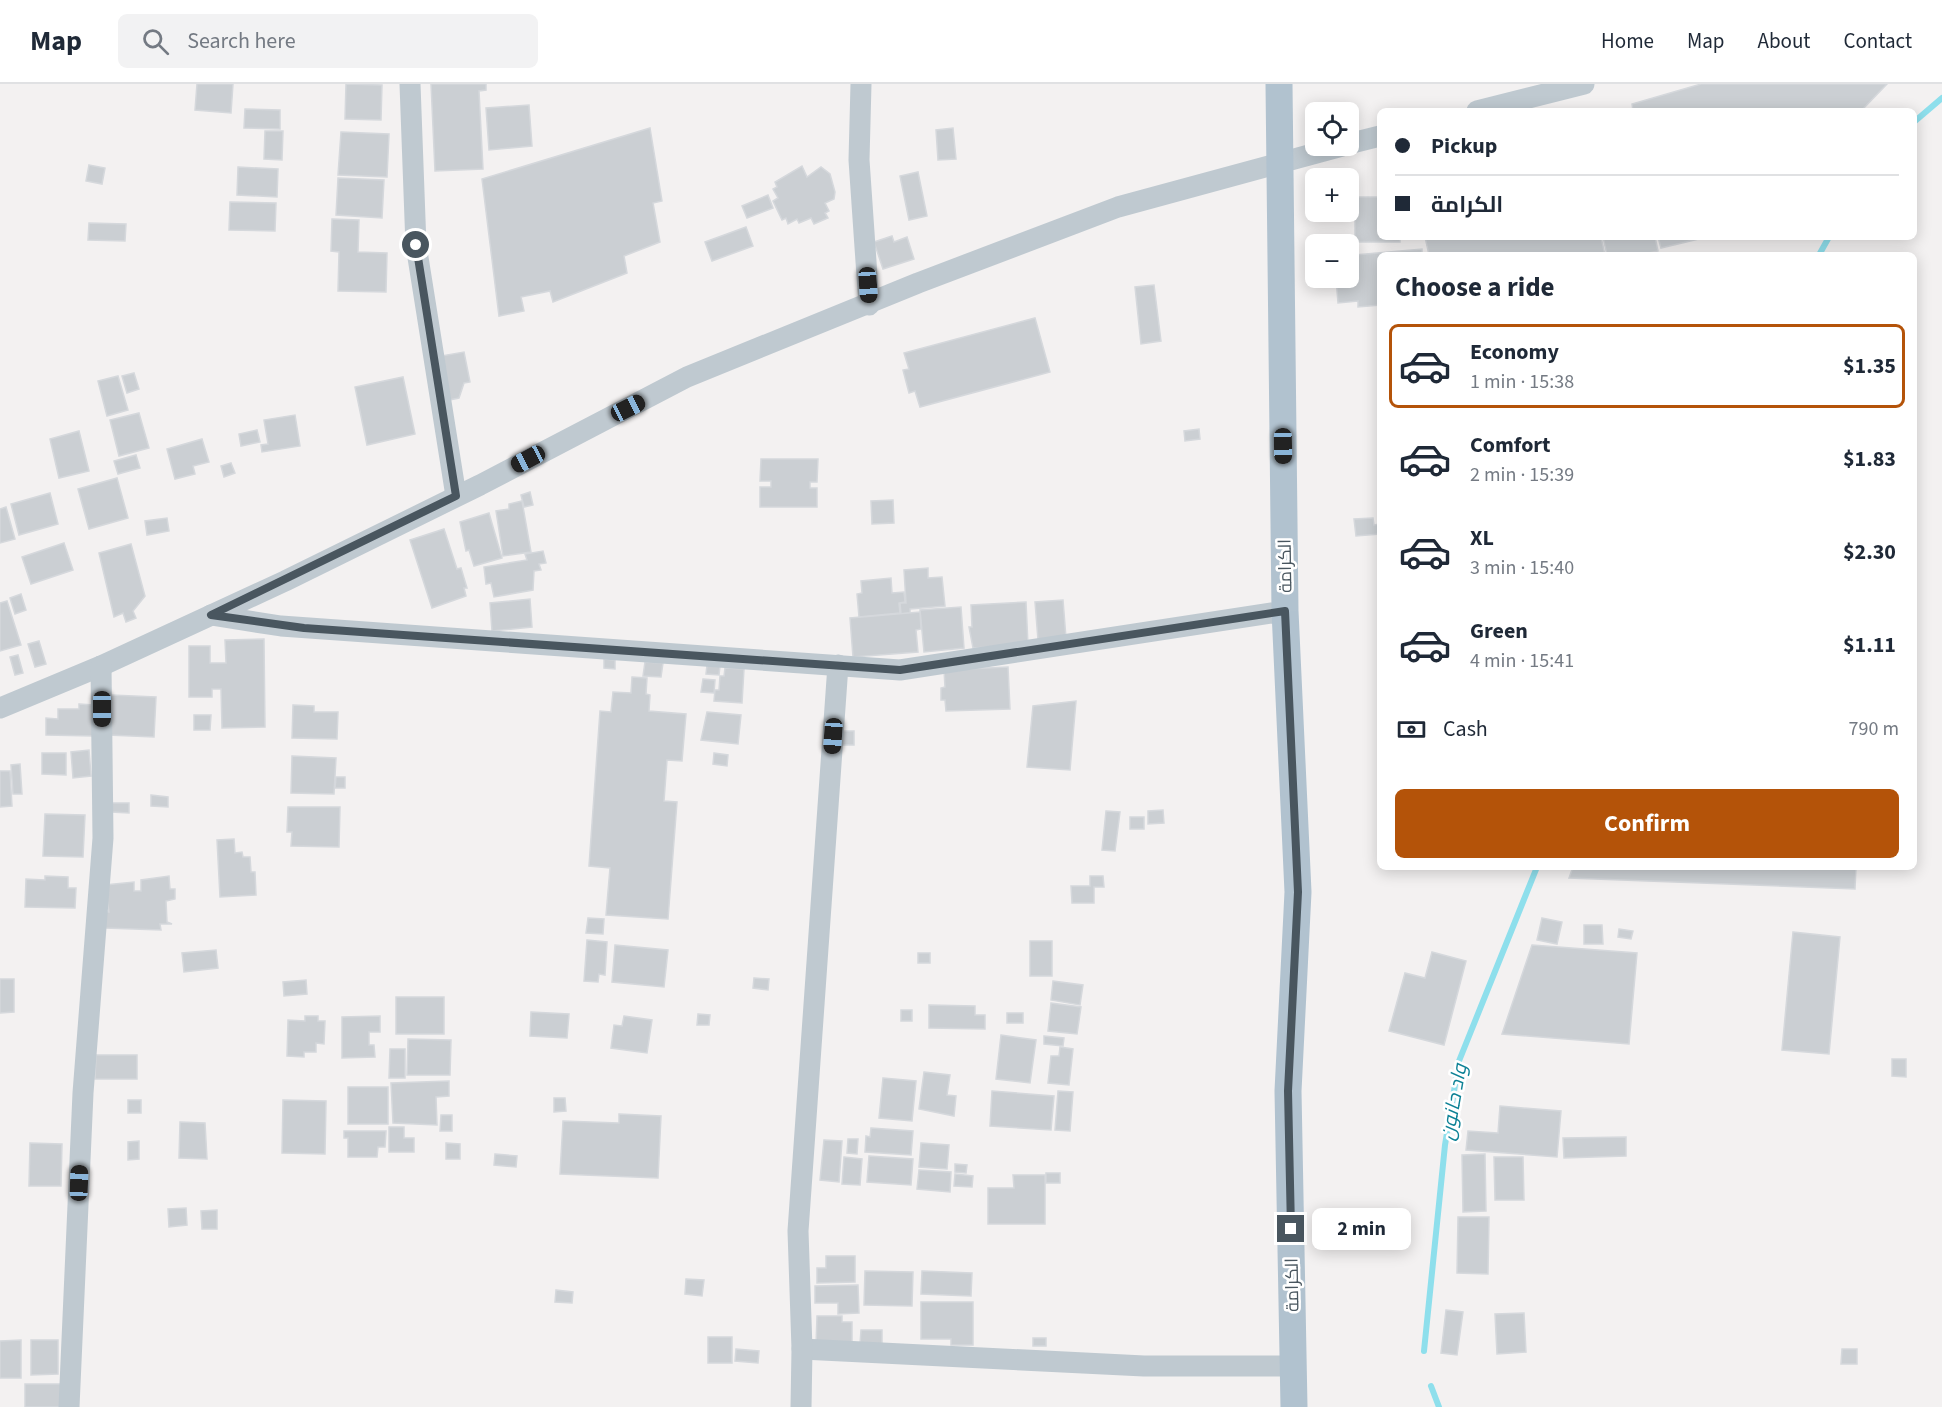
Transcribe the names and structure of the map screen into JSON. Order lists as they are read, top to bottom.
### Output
{
  "streets": {
    "main road": ["الكرامة"]
  },
  "water": ["واد حانون"],
  "page": {
    "header": "Map",
    "search": "Search here",
    "nav": [
      "Home",
      "Map",
      "About",
      "Contact"
    ],
    "map_buttons": ["+", "−"],
    "banner": ["Pickup", "الكرامة"],
    "heading": "Choose a ride",
    "list": [
      {
        "name": "Economy",
        "note": "1 min · 15:38",
        "value": "$1.35"
      },
      {
        "name": "Comfort",
        "note": "2 min · 15:39",
        "value": "$1.83"
      },
      {
        "name": "XL",
        "note": "3 min · 15:40",
        "value": "$2.30"
      },
      {
        "name": "Green",
        "note": "4 min · 15:41",
        "value": "$1.11"
      }
    ],
    "pay": ["Cash", "790 m"],
    "buttons": "Confirm",
    "bubble": "2 min"
  }
}
